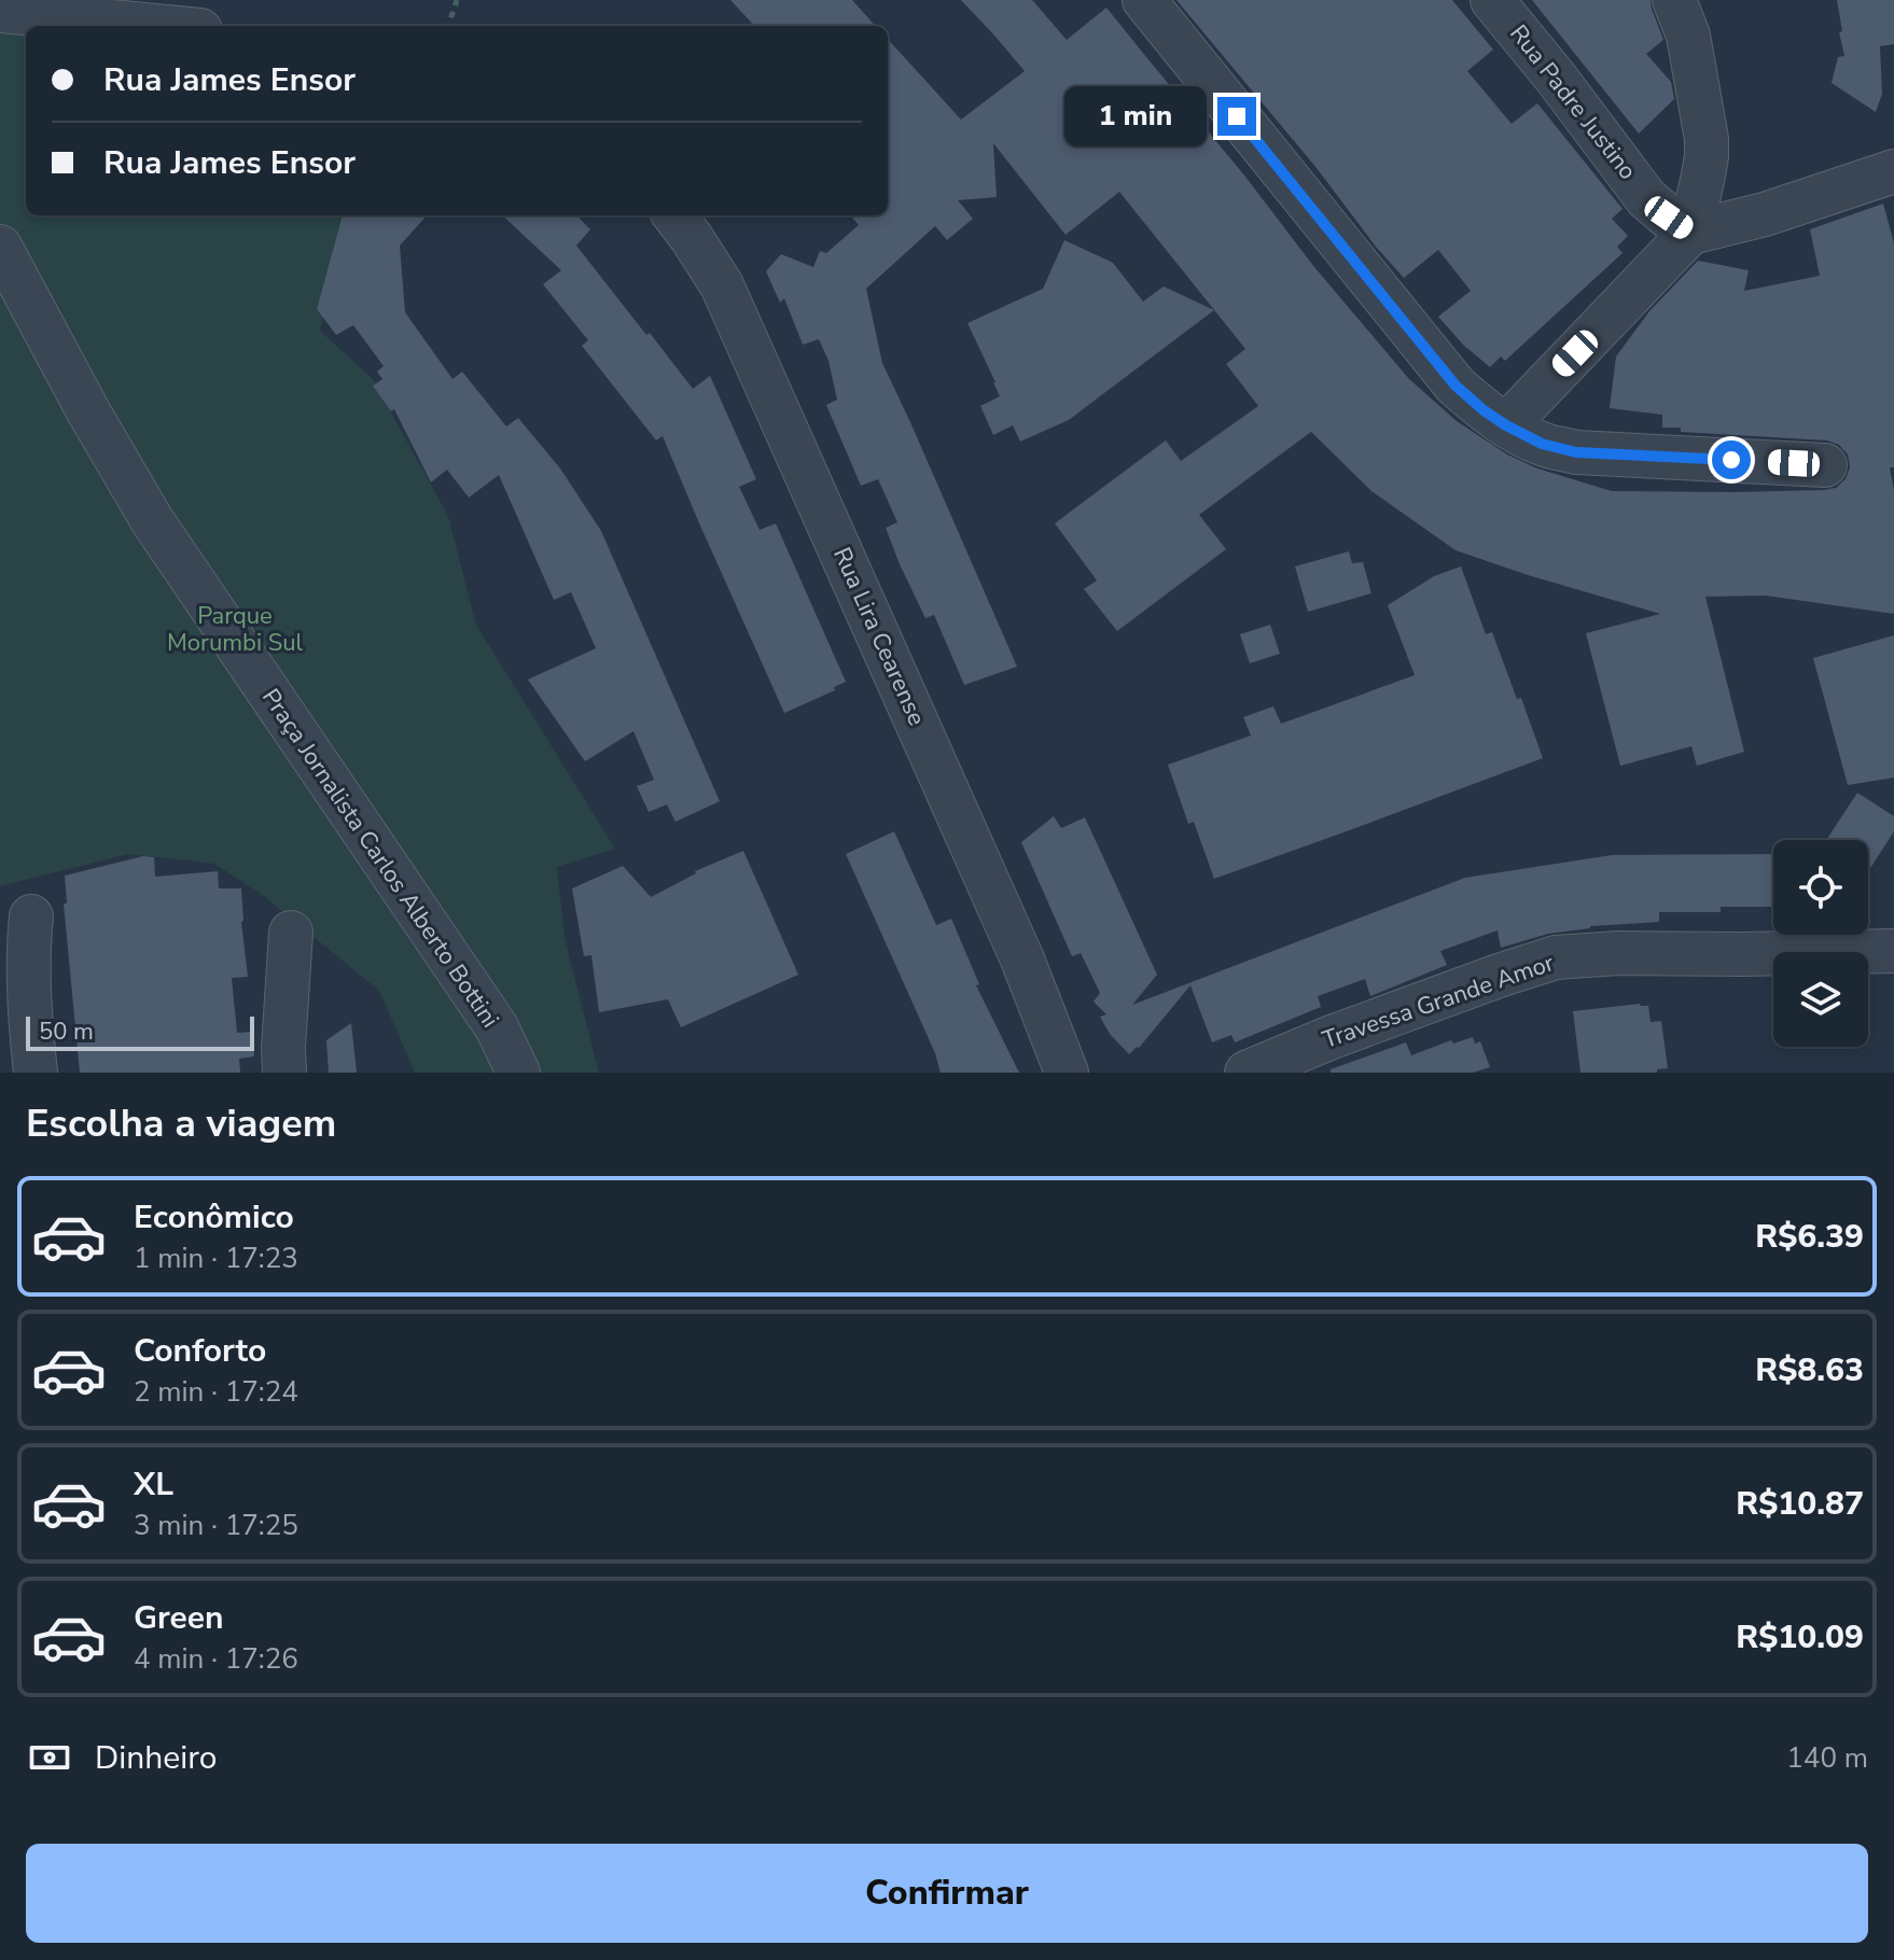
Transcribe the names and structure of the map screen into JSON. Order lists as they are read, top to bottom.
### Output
{
  "streets": {
    "street": [
      "Rua Padre Justino",
      "Rua Lira Cearense",
      "Praça Jornalista Carlos Alberto Bottini",
      "Travessa Grande Amor"
    ]
  },
  "parks": ["Parque Morumbi Sul"],
  "scale_bar": "50 m",
  "page": {
    "banner": ["Rua James Ensor", "Rua James Ensor"],
    "bubble": "1 min",
    "scale": "50 m",
    "heading": "Escolha a viagem",
    "list": [
      {
        "name": "Econômico",
        "note": "1 min · 17:23",
        "value": "R$6.39"
      },
      {
        "name": "Conforto",
        "note": "2 min · 17:24",
        "value": "R$8.63"
      },
      {
        "name": "XL",
        "note": "3 min · 17:25",
        "value": "R$10.87"
      },
      {
        "name": "Green",
        "note": "4 min · 17:26",
        "value": "R$10.09"
      }
    ],
    "pay": ["Dinheiro", "140 m"],
    "buttons": "Confirmar"
  }
}
